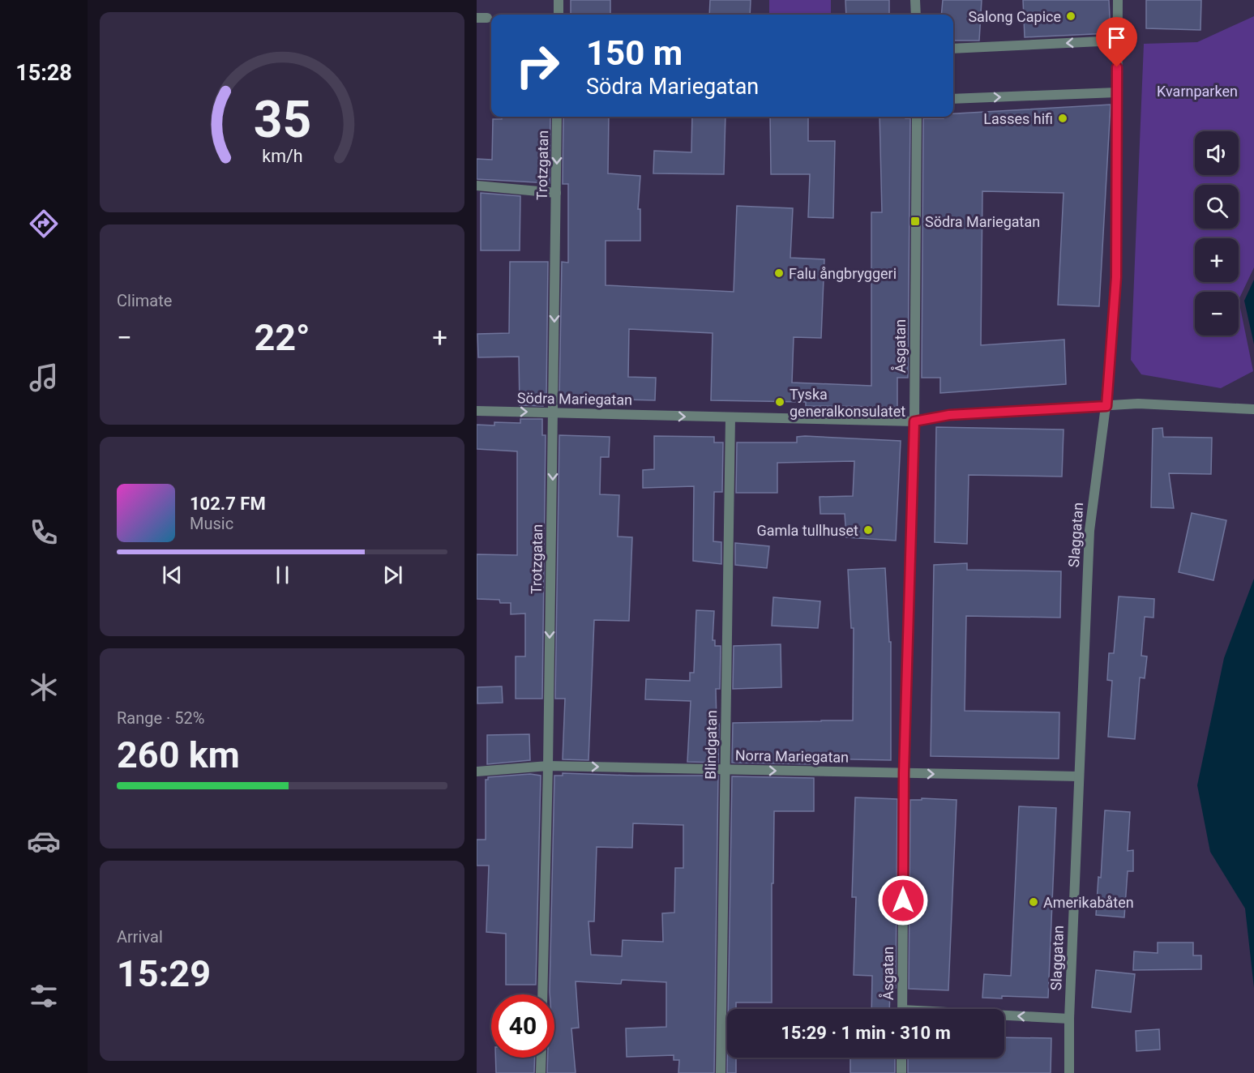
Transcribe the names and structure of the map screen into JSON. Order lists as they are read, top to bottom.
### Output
{
  "streets": {
    "street": [
      "Trotzgatan",
      "Åsgatan",
      "Södra Mariegatan",
      "Slaggatan",
      "Blindgatan",
      "Norra Mariegatan"
    ]
  },
  "crossings": [
    ["Trotzgatan", "Södra Mariegatan"],
    ["Trotzgatan", "Norra Mariegatan"],
    ["Åsgatan", "Södra Mariegatan"],
    ["Åsgatan", "Norra Mariegatan"],
    ["Södra Mariegatan", "Slaggatan"],
    ["Södra Mariegatan", "Blindgatan"],
    ["Slaggatan", "Norra Mariegatan"],
    ["Blindgatan", "Norra Mariegatan"]
  ],
  "one_way": ["Trotzgatan", "Norra Mariegatan"],
  "parks": ["Kvarnparken"],
  "places": {
    "other": [
      "Salong Capice",
      "Lasses hifi",
      "Falu ångbryggeri",
      "Tyska generalkonsulatet",
      "Gamla tullhuset",
      "Amerikabåten"
    ],
    "transit": ["Södra Mariegatan"]
  },
  "page": {
    "tabs": "15:28",
    "turn": ["150 m", "Södra Mariegatan"],
    "map_buttons": ["+", "−"],
    "tile": [
      "Climate",
      ["Range · 52%", "260 km"],
      ["Arrival", "15:29"]
    ],
    "heat": ["−", "22°", "+"],
    "song": ["102.7 FM", "Music"],
    "limit": "40",
    "trip": "15:29 · 1 min · 310 m",
    "gauge": ["35", "km/h"]
  }
}
